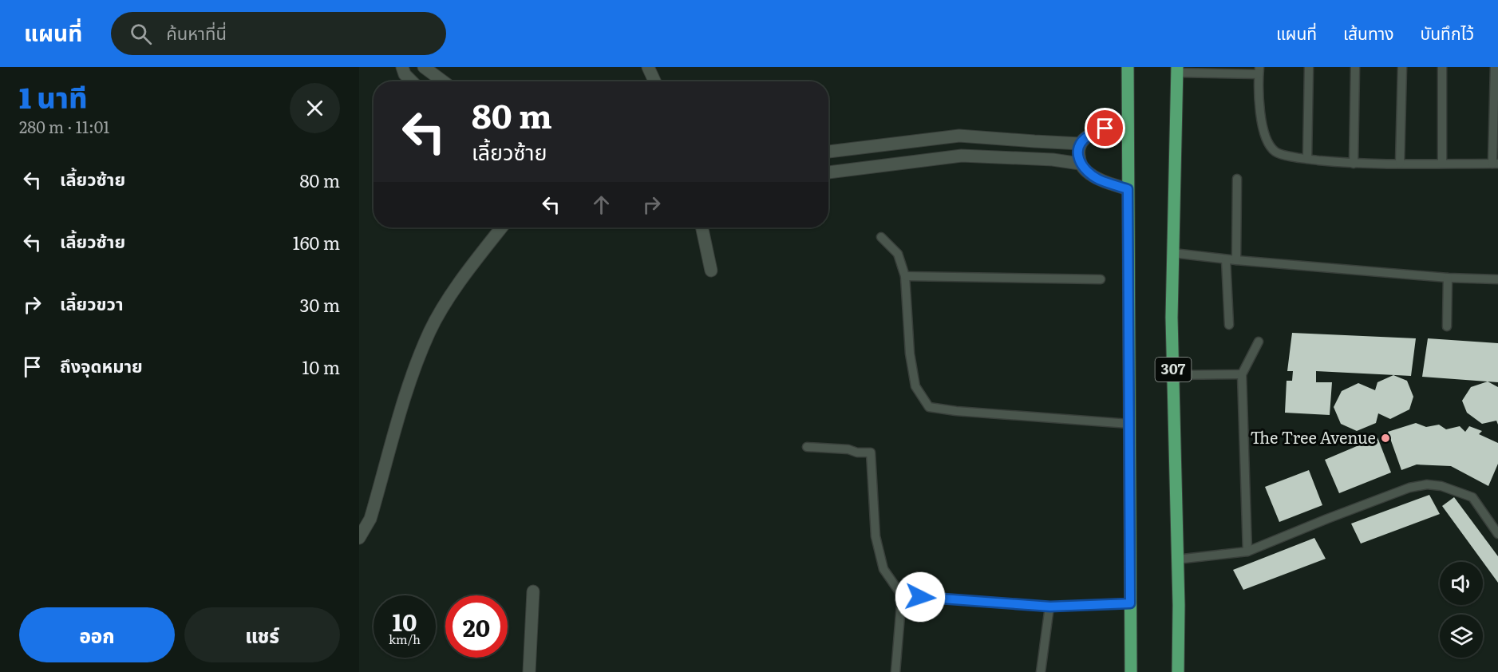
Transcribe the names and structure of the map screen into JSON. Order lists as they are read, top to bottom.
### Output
{
  "streets": {
    "main road": ["307"]
  },
  "places": ["The Tree Avenue"],
  "page": {
    "header": "แผนที่",
    "search": "ค้นหาที่นี่",
    "nav": ["แผนที่", "เส้นทาง", "บันทึกไว้"],
    "heading": ["1 นาที", "280 m · 11:01"],
    "turn": ["80 m", "เลี้ยวซ้าย"],
    "list": [
      {
        "name": "เลี้ยวซ้าย",
        "value": "80 m"
      },
      {
        "name": "เลี้ยวซ้าย",
        "value": "160 m"
      },
      {
        "name": "เลี้ยวขวา",
        "value": "30 m"
      },
      {
        "name": "ถึงจุดหมาย",
        "value": "10 m"
      }
    ],
    "speed": "10 km/h",
    "limit": "20",
    "buttons": ["ออก", "แชร์"]
  }
}
